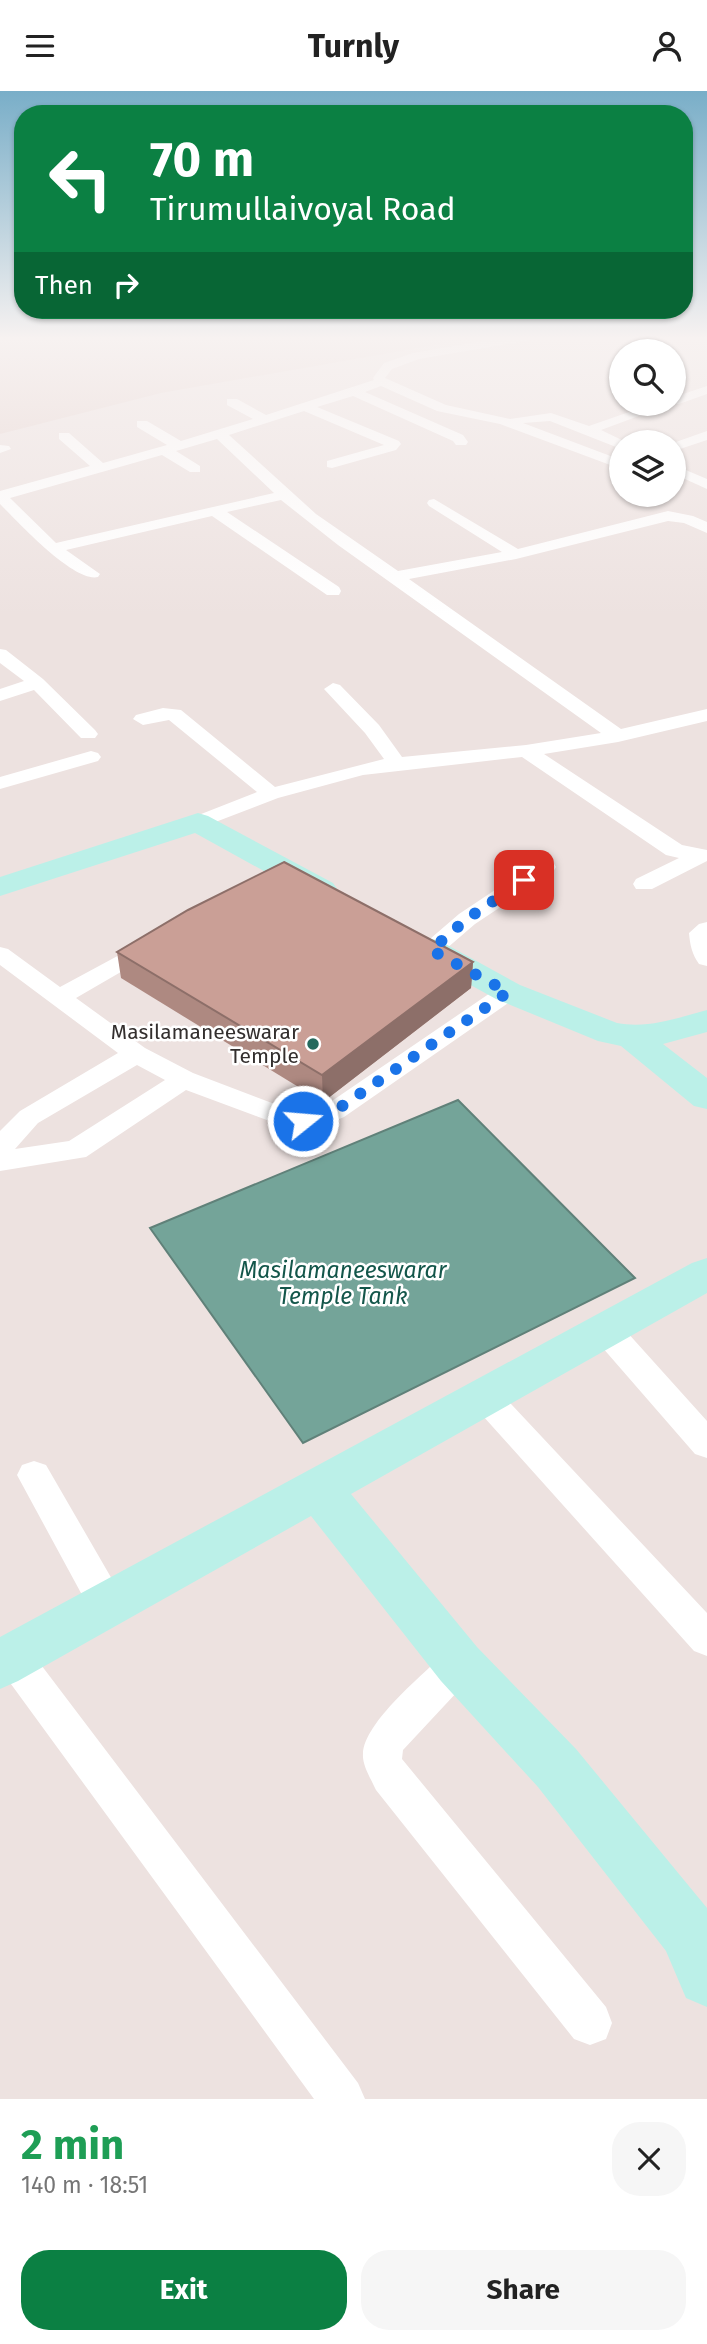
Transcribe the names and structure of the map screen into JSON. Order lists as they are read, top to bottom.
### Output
{
  "water": ["Masilamaneeswarar Temple Tank"],
  "places": ["Masilamaneeswarar Temple"],
  "page": {
    "header": "Turnly",
    "turn": ["70 m", "Tirumullaivoyal Road"],
    "then": "Then",
    "heading": ["2 min", "140 m · 18:51"],
    "buttons": ["Exit", "Share"]
  }
}
